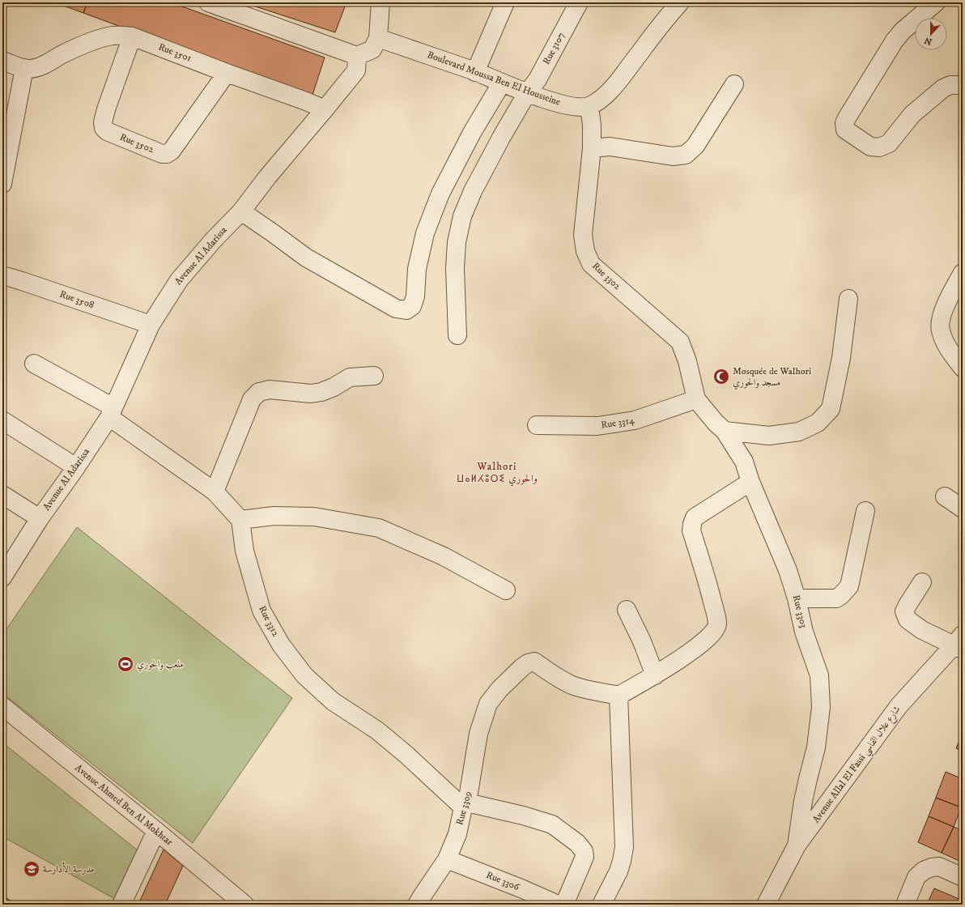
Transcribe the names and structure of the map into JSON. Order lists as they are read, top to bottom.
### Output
{
  "streets": {
    "street": [
      "Rue 3107",
      "Rue 3501",
      "Boulevard Moussa Ben El Housseine",
      "Rue 3502",
      "Avenue Al Adarissa",
      "Rue 3302",
      "Rue 3508",
      "Rue 3314",
      "Rue 3303",
      "Rue 3312",
      "Avenue Allal El Fassi شارع علال الفاسي",
      "Avenue Ahmed Ben Al Mokhtar",
      "Rue 3309",
      "Rue 3306"
    ]
  },
  "crossings": [
    ["Rue 3107", "Boulevard Moussa Ben El Housseine"],
    ["Rue 3501", "Rue 3502"],
    ["Rue 3501", "Avenue Al Adarissa"],
    ["Boulevard Moussa Ben El Housseine", "Rue 3302"],
    ["Avenue Al Adarissa", "Rue 3508"],
    ["Rue 3302", "Rue 3314"],
    ["Rue 3302", "Rue 3303"],
    ["Rue 3314", "Rue 3303"],
    ["Rue 3303", "Avenue Allal El Fassi شارع علال الفاسي"],
    ["Rue 3312", "Rue 3309"],
    ["Rue 3309", "Rue 3306"]
  ],
  "districts": ["Walhori ⵡⴰⵍⵃⵓⵔⵉ والحوري"],
  "places": {
    "mosque": ["Mosquée de Walhori مسجد والحوري"],
    "sports": ["ملعب والحوري"],
    "school or university": ["مدرسة الأدارسة"]
  },
  "north": "bottom"
}
